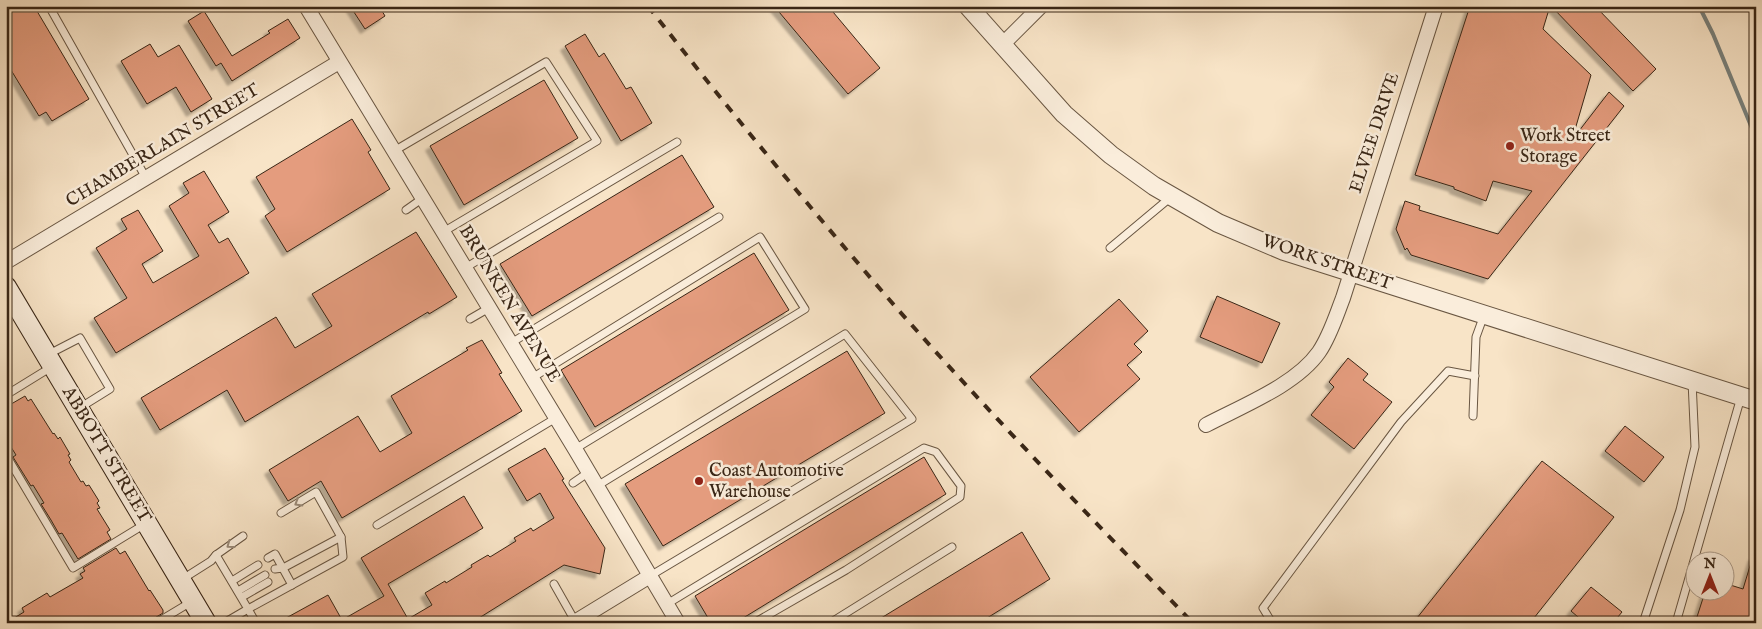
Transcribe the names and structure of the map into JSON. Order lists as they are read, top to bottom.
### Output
{
  "streets": {
    "main road": ["ABBOTT STREET"],
    "street": [
      "ELVEE DRIVE",
      "CHAMBERLAIN STREET",
      "WORK STREET",
      "BRUNKEN AVENUE"
    ]
  },
  "crossings": [
    ["ELVEE DRIVE", "WORK STREET"],
    ["CHAMBERLAIN STREET", "BRUNKEN AVENUE"]
  ],
  "places": ["Work Street Storage", "Coast Automotive Warehouse"],
  "north": "top"
}
